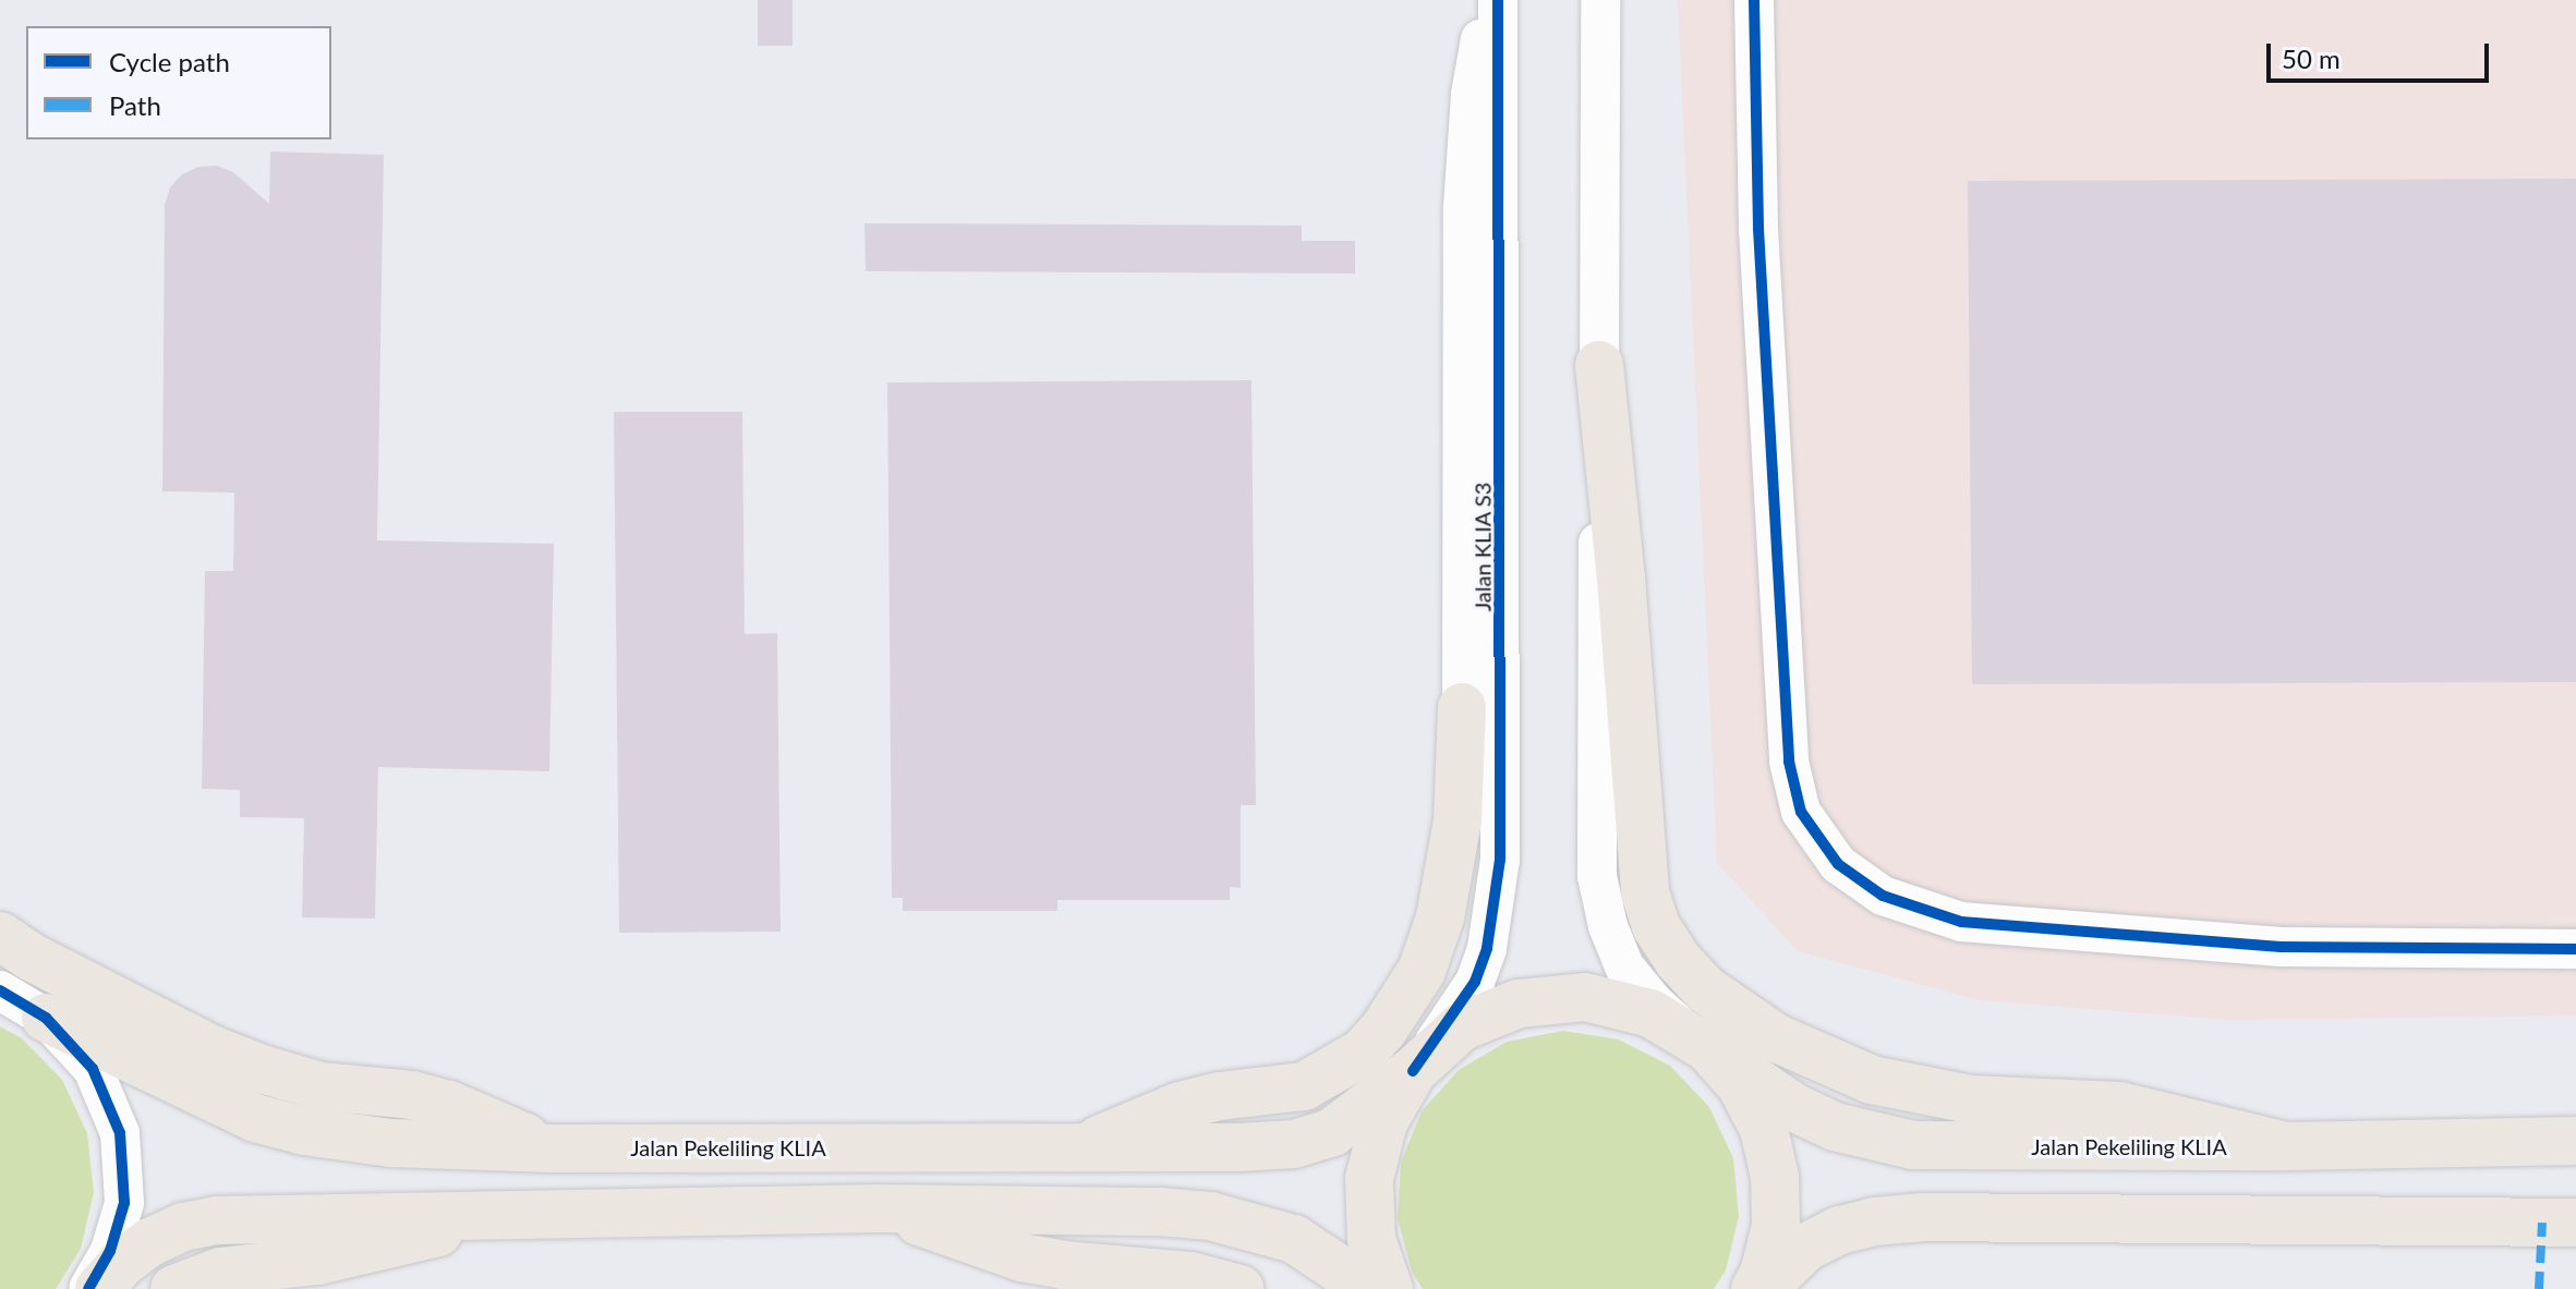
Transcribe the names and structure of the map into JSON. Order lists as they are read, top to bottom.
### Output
{
  "streets": {
    "main road": ["Jalan Pekeliling KLIA"],
    "street": ["Jalan KLIA S3"]
  },
  "crossings": [
    ["Jalan KLIA S3", "Jalan Pekeliling KLIA"]
  ],
  "legend": ["Cycle path", "Path"],
  "scale_bar": "50 m"
}
